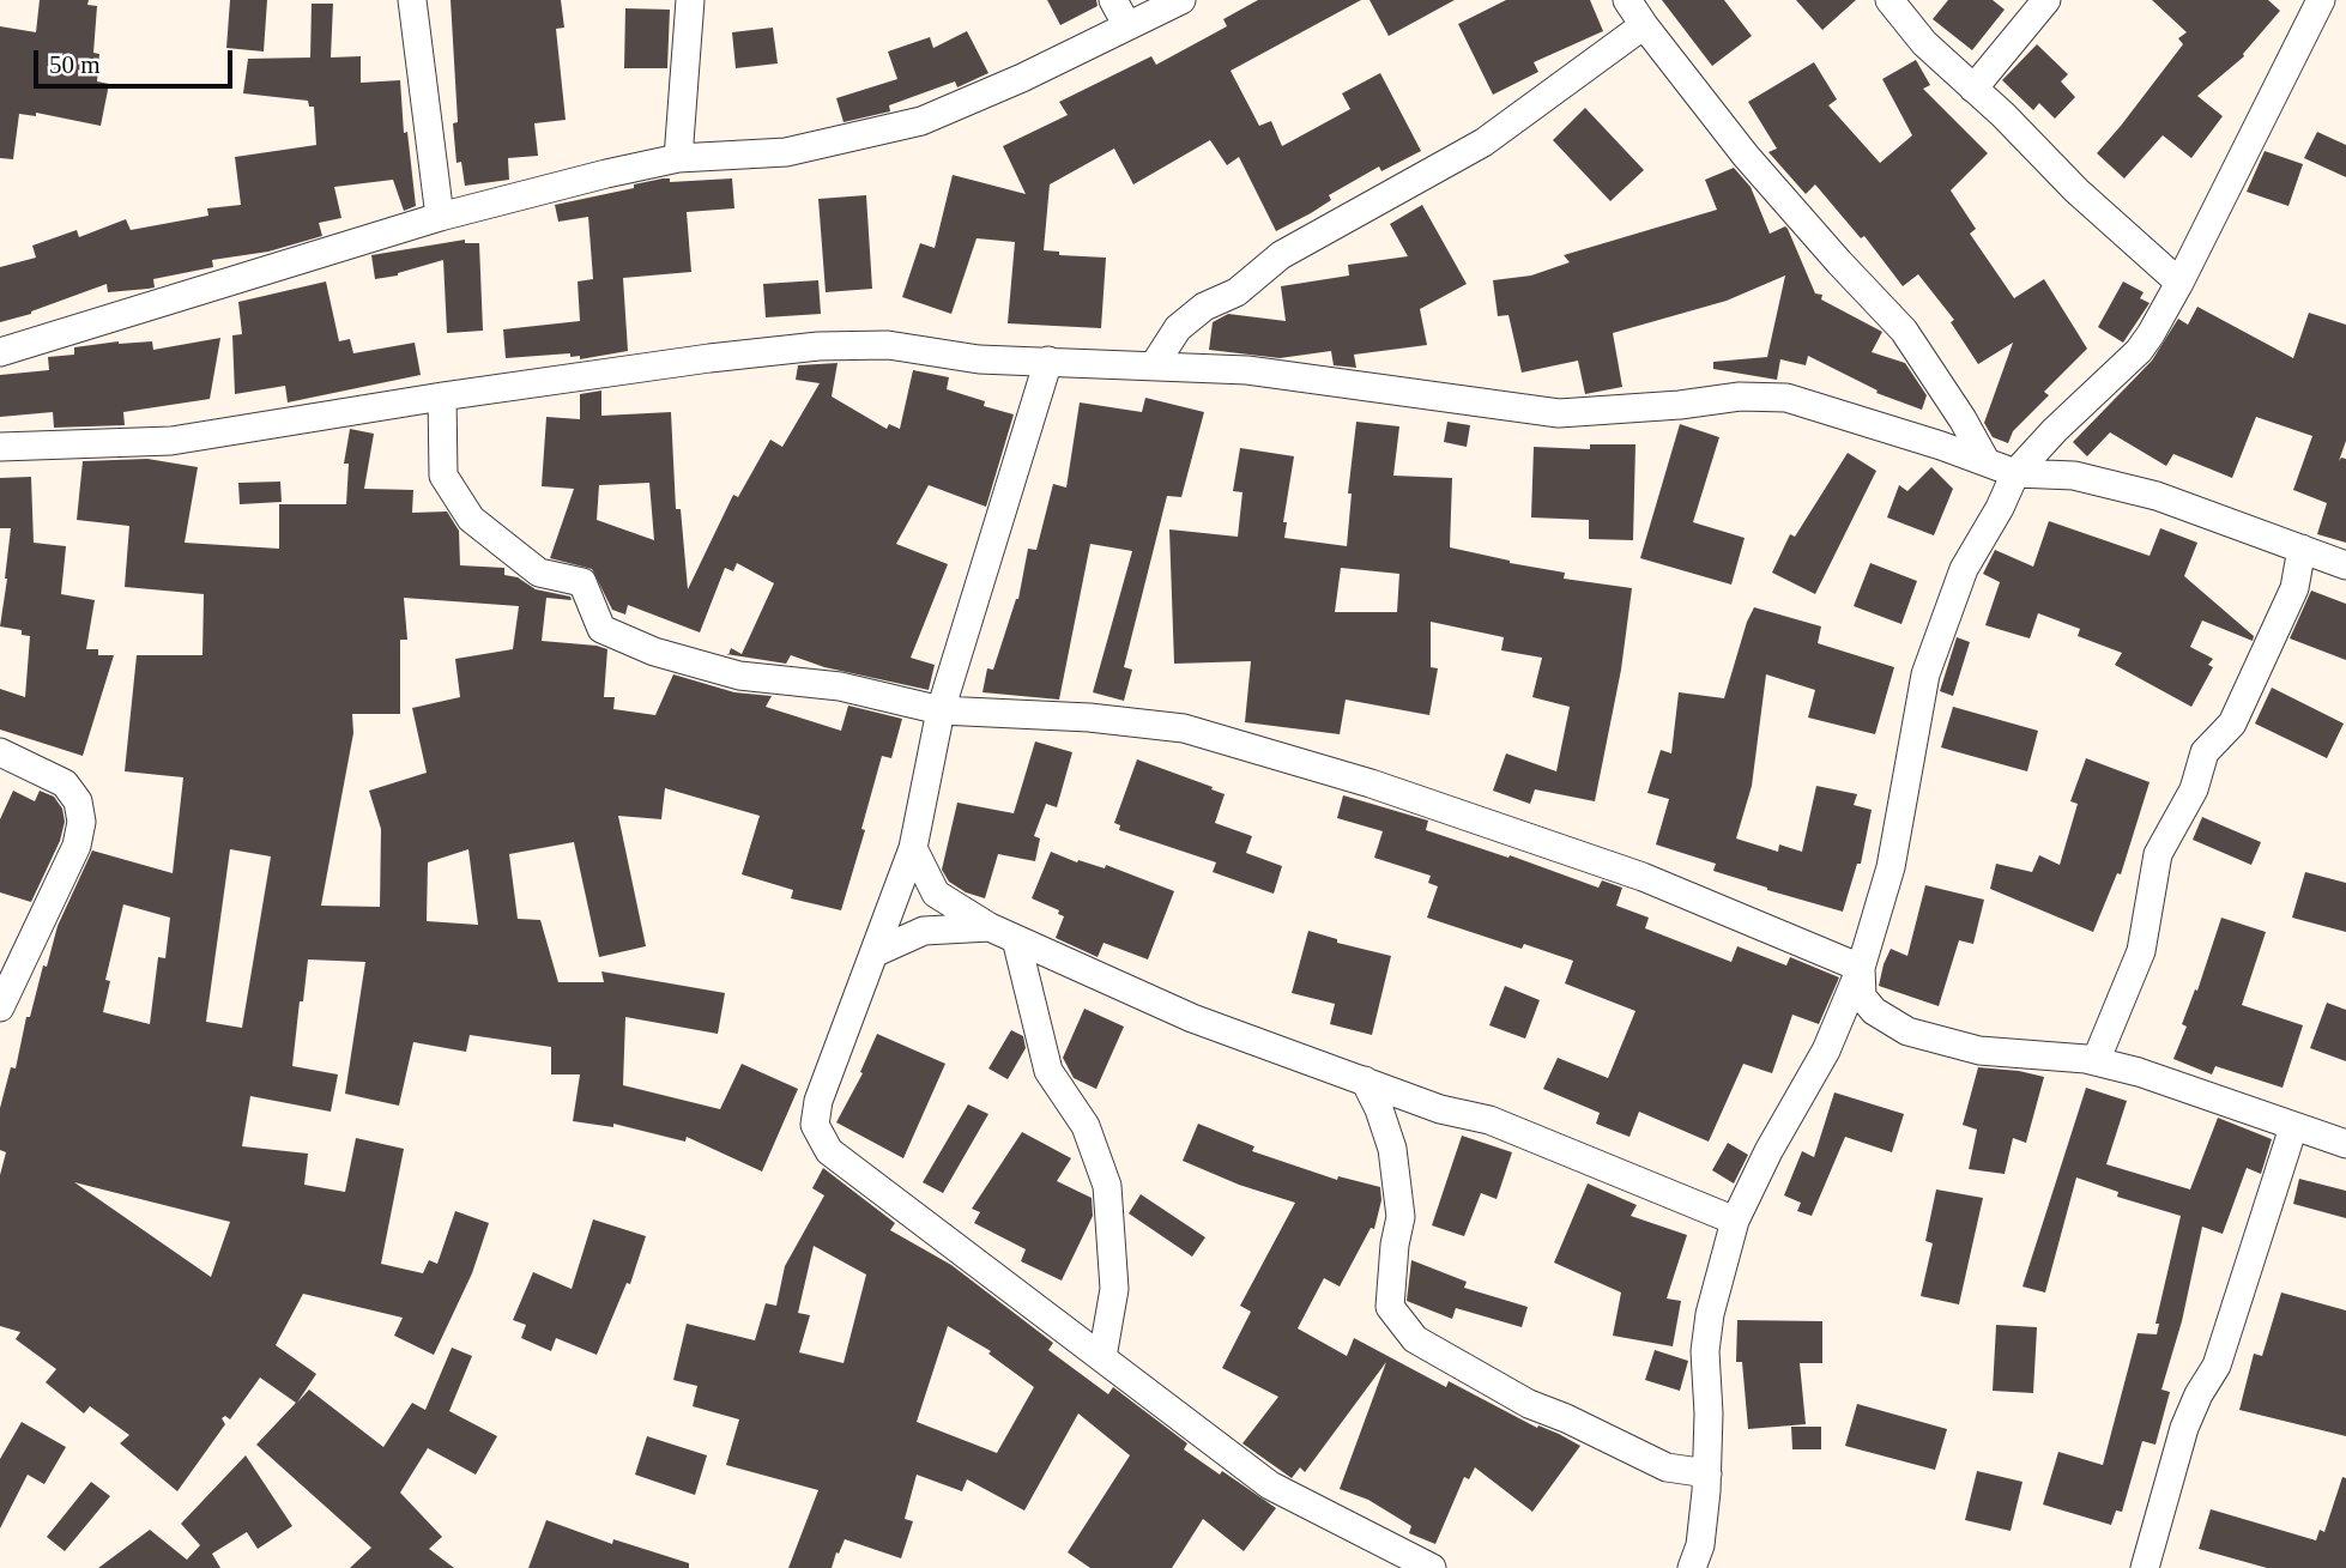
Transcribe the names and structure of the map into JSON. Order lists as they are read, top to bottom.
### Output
{
  "scale_bar": "50 m"
}
